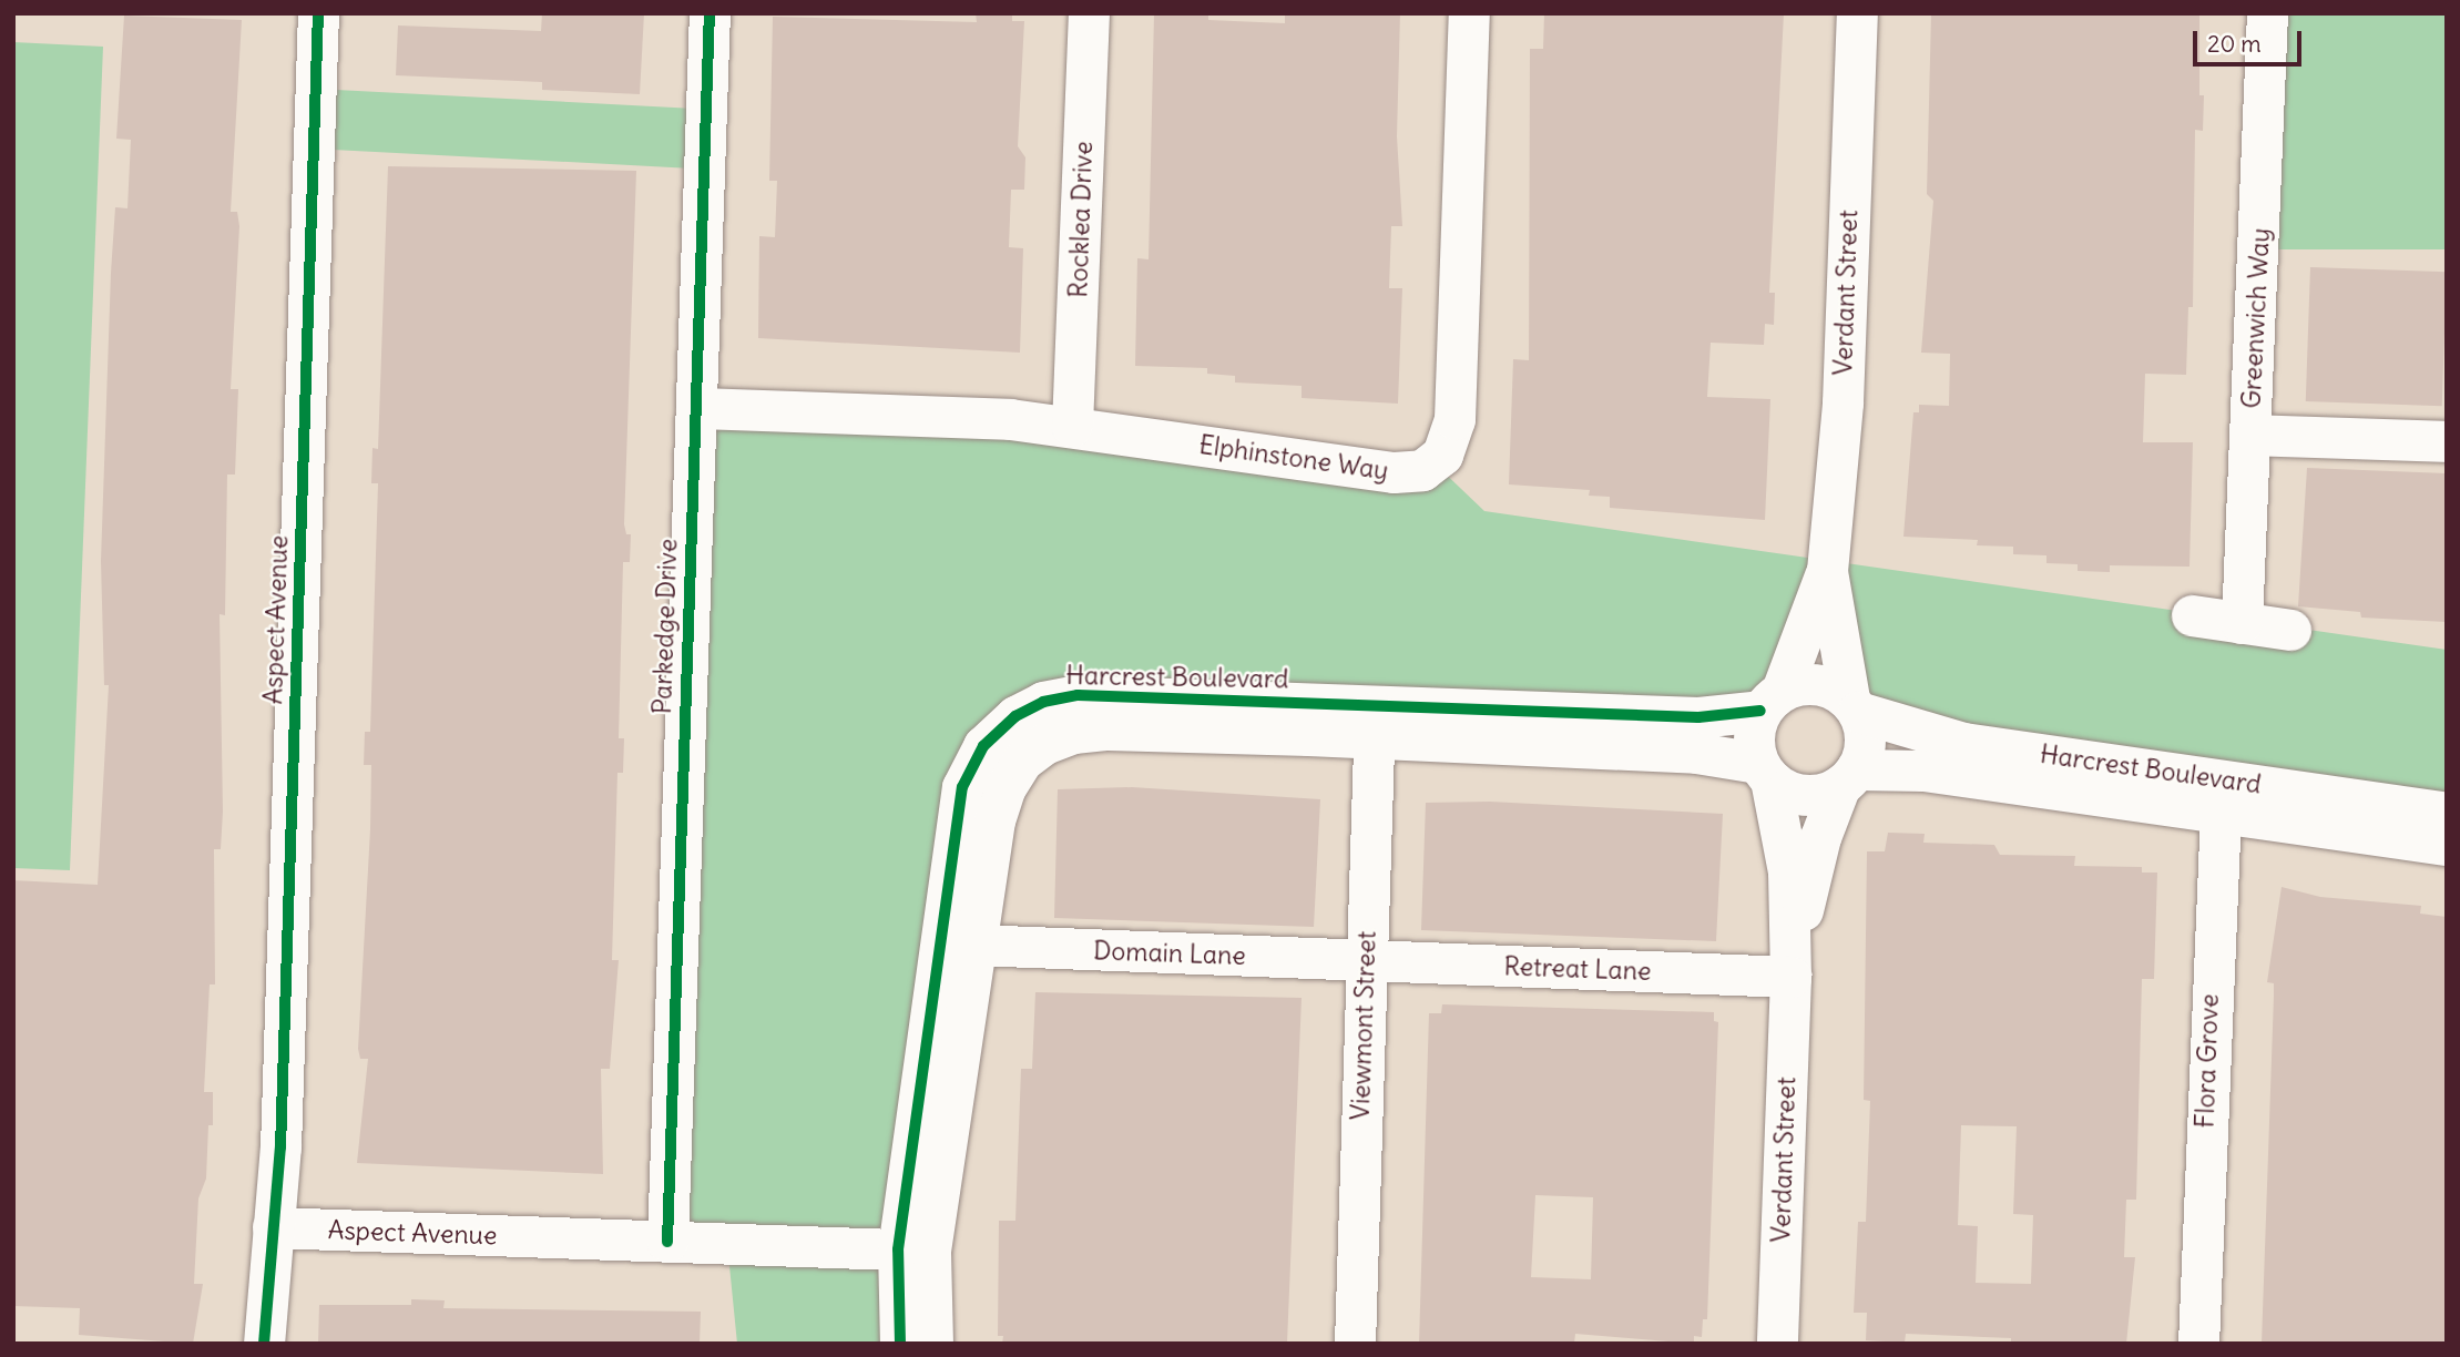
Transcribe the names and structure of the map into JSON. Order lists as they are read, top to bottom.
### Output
{
  "streets": {
    "street": [
      "Rocklea Drive",
      "Verdant Street",
      "Greenwich Way",
      "Elphinstone Way",
      "Aspect Avenue",
      "Parkedge Drive",
      "Harcrest Boulevard",
      "Domain Lane",
      "Retreat Lane",
      "Viewmont Street",
      "Flora Grove"
    ]
  },
  "crossings": [
    ["Rocklea Drive", "Elphinstone Way"],
    ["Verdant Street", "Harcrest Boulevard"],
    ["Verdant Street", "Retreat Lane"],
    ["Elphinstone Way", "Parkedge Drive"],
    ["Aspect Avenue", "Parkedge Drive"],
    ["Aspect Avenue", "Harcrest Boulevard"],
    ["Harcrest Boulevard", "Domain Lane"],
    ["Harcrest Boulevard", "Viewmont Street"],
    ["Harcrest Boulevard", "Flora Grove"],
    ["Domain Lane", "Retreat Lane"],
    ["Domain Lane", "Viewmont Street"],
    ["Retreat Lane", "Viewmont Street"]
  ],
  "scale_bar": "20 m"
}
